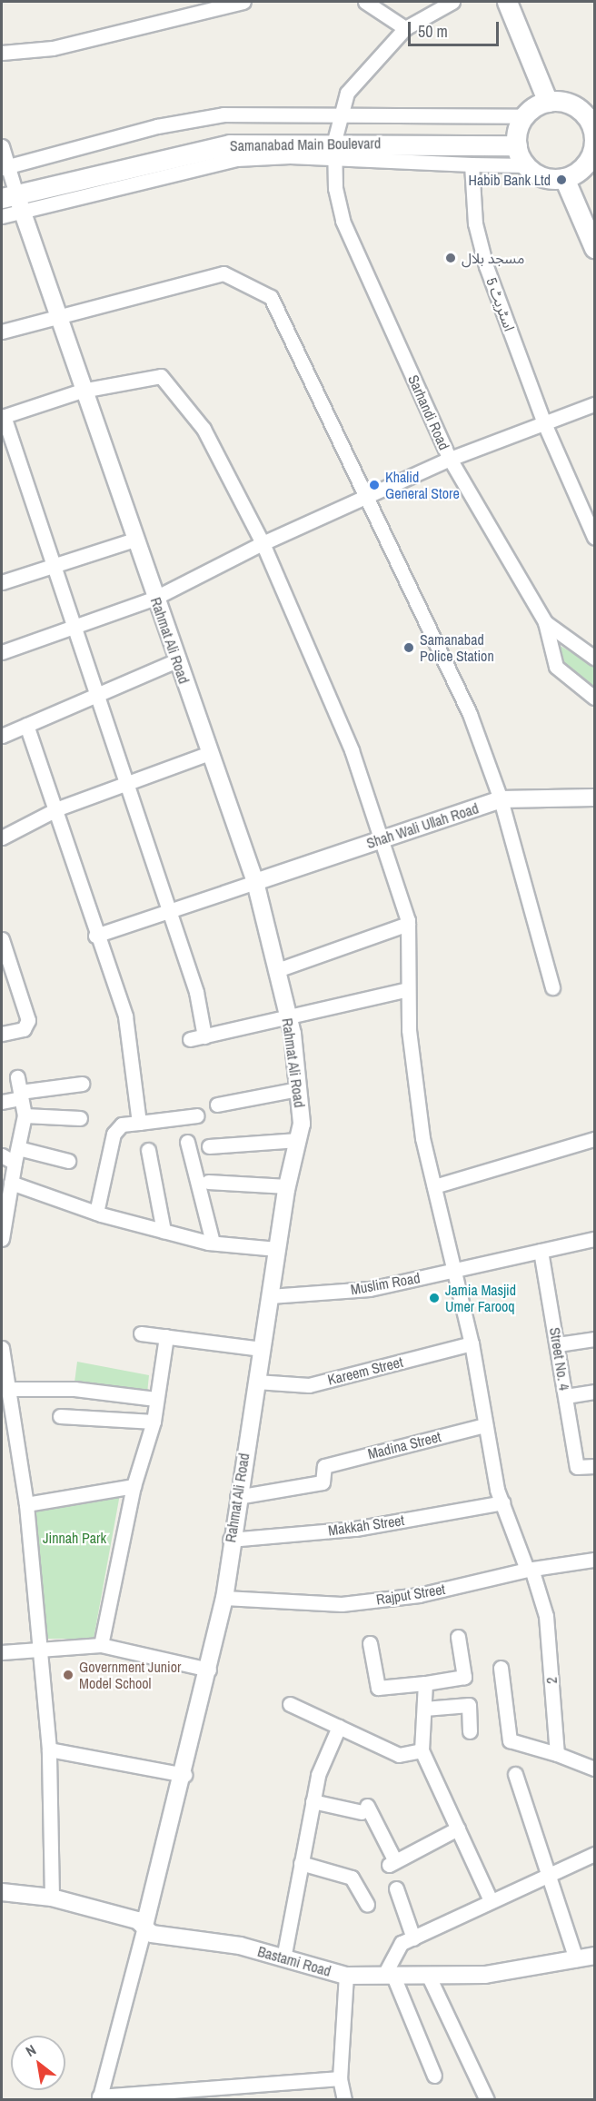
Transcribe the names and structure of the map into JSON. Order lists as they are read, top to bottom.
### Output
{
  "streets": {
    "main road": ["Samanabad Main Boulevard"],
    "street": [
      "اسٹریٹ 5",
      "Sarhandi Road",
      "Rahmat Ali Road",
      "Shah Wali Ullah Road",
      "Muslim Road",
      "Street No. 4",
      "Kareem Street",
      "Madina Street",
      "Makkah Street",
      "Rajput Street",
      "2",
      "Bastami Road"
    ]
  },
  "crossings": [
    ["Samanabad Main Boulevard", "Sarhandi Road"],
    ["Samanabad Main Boulevard", "Rahmat Ali Road"],
    ["Rahmat Ali Road", "Shah Wali Ullah Road"],
    ["Rahmat Ali Road", "Muslim Road"],
    ["Rahmat Ali Road", "Kareem Street"],
    ["Rahmat Ali Road", "Madina Street"],
    ["Rahmat Ali Road", "Makkah Street"],
    ["Rahmat Ali Road", "Rajput Street"],
    ["Rahmat Ali Road", "2"],
    ["Rahmat Ali Road", "Bastami Road"],
    ["Shah Wali Ullah Road", "2"],
    ["Muslim Road", "Street No. 4"],
    ["Muslim Road", "2"],
    ["Kareem Street", "2"],
    ["Madina Street", "2"],
    ["Makkah Street", "2"],
    ["Rajput Street", "2"]
  ],
  "parks": ["Jinnah Park"],
  "places": [
    "Habib Bank Ltd",
    "مسجد بلال",
    "Khalid General Store",
    "Samanabad Police Station",
    "Jamia Masjid Umer Farooq",
    "Government Junior Model School"
  ],
  "scale_bar": "50 m",
  "north": "top left"
}
